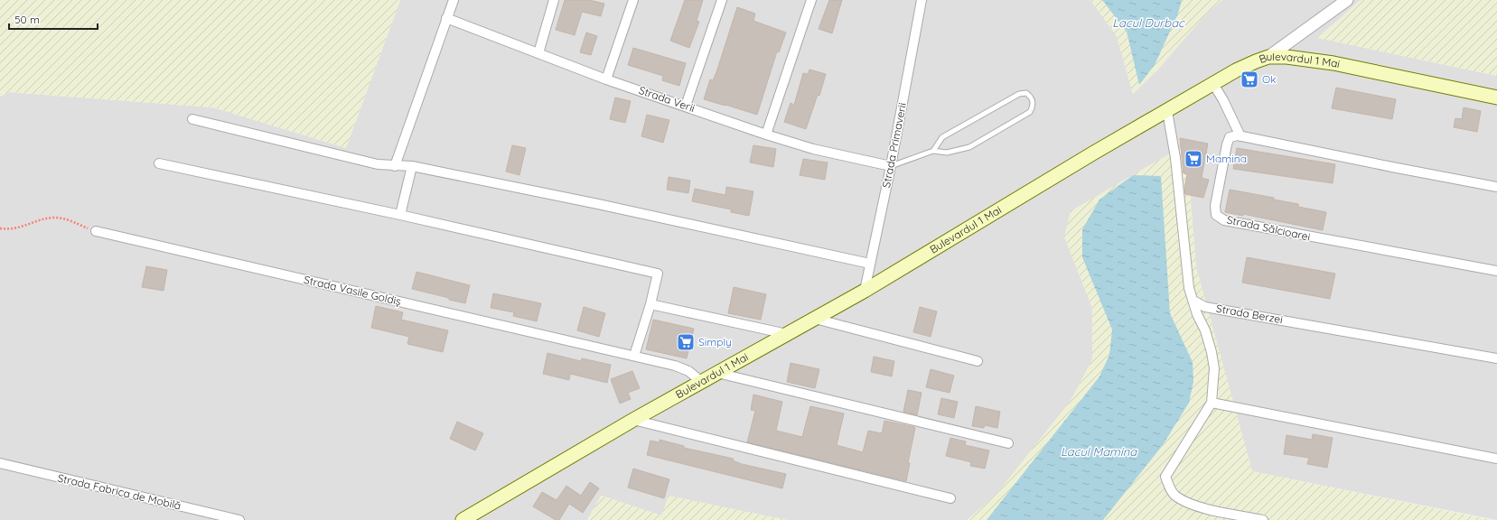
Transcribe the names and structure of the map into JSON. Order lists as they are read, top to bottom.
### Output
{
  "streets": {
    "main road": ["Bulevardul 1 Mai"],
    "street": [
      "Strada Verii",
      "Strada Primaverii",
      "Strada Sălcioarei",
      "Strada Vasile Goldiș",
      "Strada Berzei",
      "Strada Fabrica de Mobilă"
    ]
  },
  "crossings": [
    ["Bulevardul 1 Mai", "Strada Primaverii"],
    ["Bulevardul 1 Mai", "Strada Vasile Goldiș"],
    ["Strada Verii", "Strada Primaverii"]
  ],
  "water": ["Lacul Durbac", "Lacul Mamina"],
  "places": {
    "supermarket": ["Ok", "Mamina", "Simply"]
  },
  "scale_bar": "50 m"
}
